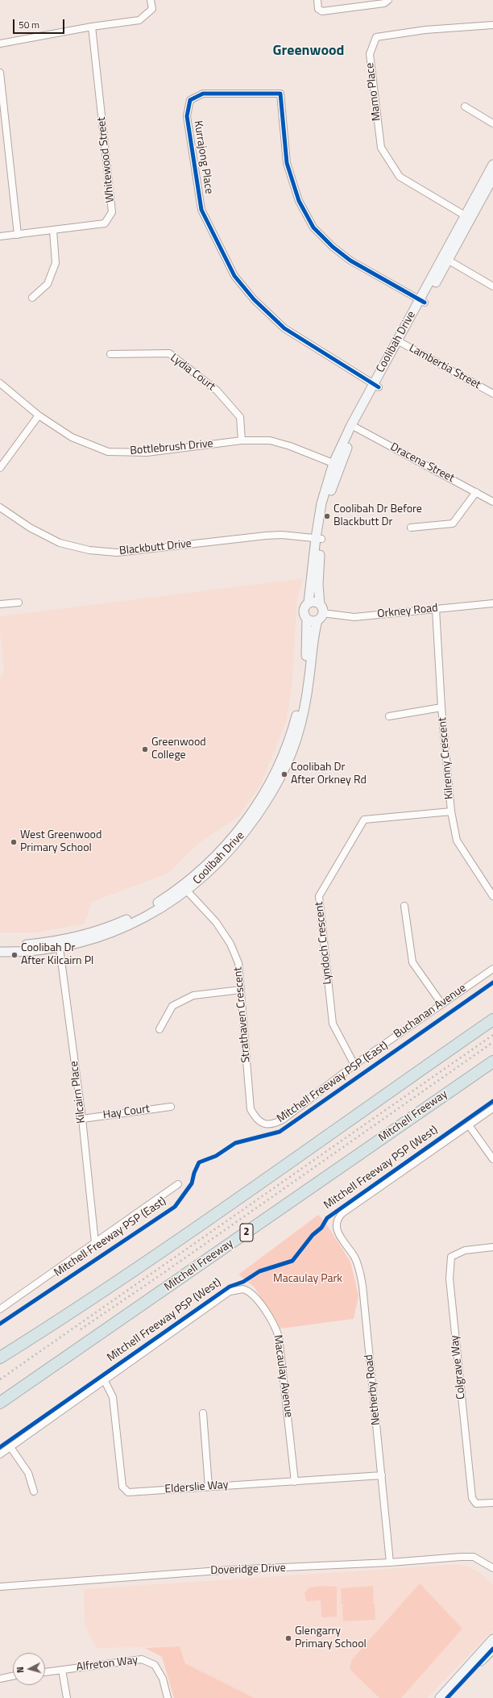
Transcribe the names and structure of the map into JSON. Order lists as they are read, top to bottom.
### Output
{
  "streets": {
    "highway": ["Mitchell Freeway", "2"],
    "main road": ["Coolibah Drive"],
    "street": [
      "Mamo Place",
      "Kurrajong Place",
      "Whitewood Street",
      "Lambertia Street",
      "Lydia Court",
      "Bottlebrush Drive",
      "Dracena Street",
      "Blackbutt Drive",
      "Orkney Road",
      "Kilrenny Crescent",
      "Lyndoch Crescent",
      "Buchanan Avenue",
      "Strathaven Crescent",
      "Kilcairn Place",
      "Hay Court",
      "Colgrave Way",
      "Macaulay Avenue",
      "Netherby Road",
      "Elderslie Way",
      "Doveridge Drive",
      "Alfreton Way"
    ],
    "cycle path": ["Mitchell Freeway PSP (East)", "Mitchell Freeway PSP (West)"]
  },
  "crossings": [
    ["Mamo Place", "Coolibah Drive"],
    ["Kurrajong Place", "Coolibah Drive"],
    ["Coolibah Drive", "Lambertia Street"],
    ["Coolibah Drive", "Bottlebrush Drive"],
    ["Coolibah Drive", "Dracena Street"],
    ["Coolibah Drive", "Blackbutt Drive"],
    ["Coolibah Drive", "Orkney Road"],
    ["Coolibah Drive", "Strathaven Crescent"],
    ["Coolibah Drive", "Kilcairn Place"],
    ["Lydia Court", "Bottlebrush Drive"],
    ["Orkney Road", "Kilrenny Crescent"],
    ["Kilrenny Crescent", "Lyndoch Crescent"],
    ["Lyndoch Crescent", "Buchanan Avenue"],
    ["Buchanan Avenue", "Strathaven Crescent"],
    ["Kilcairn Place", "Hay Court"],
    ["Macaulay Avenue", "Elderslie Way"],
    ["Netherby Road", "Elderslie Way"],
    ["Netherby Road", "Doveridge Drive"]
  ],
  "districts": ["Greenwood"],
  "parks": ["Macaulay Park"],
  "places": [
    "Coolibah Dr Before Blackbutt Dr",
    "Greenwood College",
    "Coolibah Dr After Orkney Rd",
    "West Greenwood Primary School",
    "Coolibah Dr After Kilcairn Pl",
    "Glengarry Primary School"
  ],
  "scale_bar": "50 m",
  "north": "left"
}
